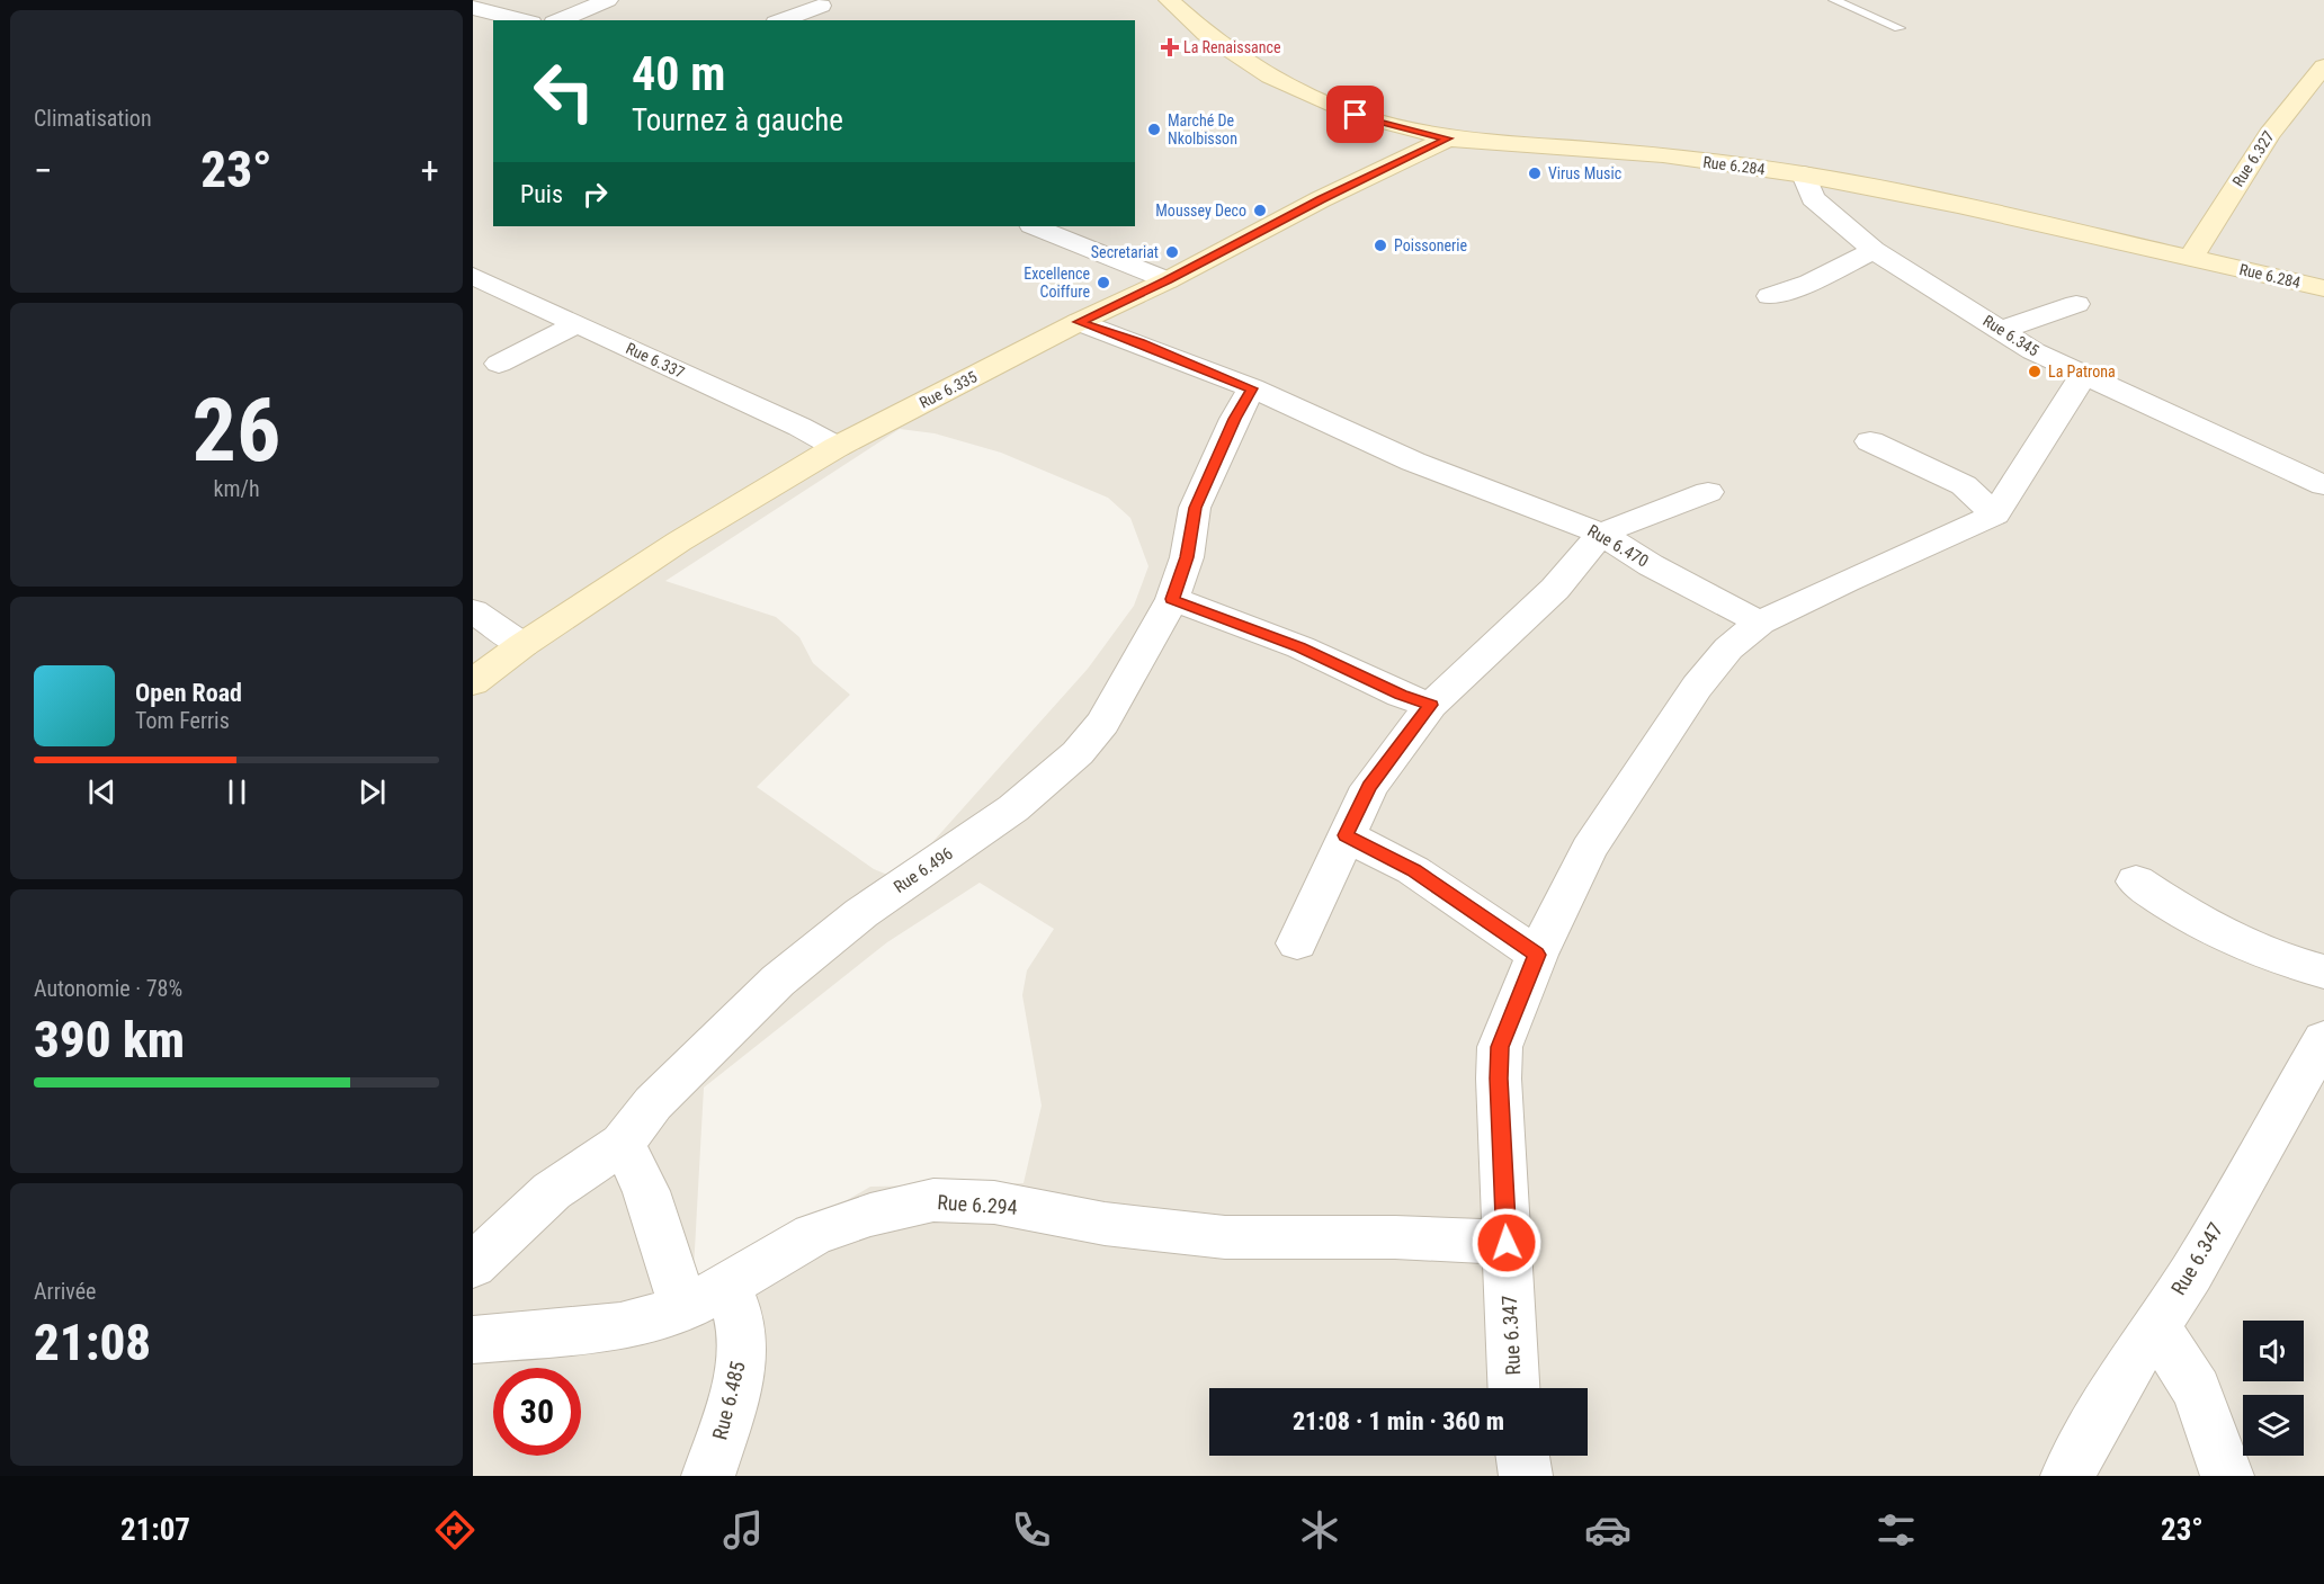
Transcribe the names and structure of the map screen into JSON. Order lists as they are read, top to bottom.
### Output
{
  "streets": {
    "street": [
      "Rue 6.327",
      "Rue 6.284",
      "Rue 6.345",
      "Rue 6.337",
      "Rue 6.335",
      "Rue 6.470",
      "Rue 6.496",
      "Rue 6.294",
      "Rue 6.347",
      "Rue 6.485"
    ]
  },
  "crossings": [
    ["Rue 6.327", "Rue 6.284"],
    ["Rue 6.284", "Rue 6.345"],
    ["Rue 6.284", "Rue 6.335"],
    ["Rue 6.337", "Rue 6.335"],
    ["Rue 6.335", "Rue 6.470"],
    ["Rue 6.470", "Rue 6.496"],
    ["Rue 6.470", "Rue 6.347"],
    ["Rue 6.294", "Rue 6.347"],
    ["Rue 6.294", "Rue 6.485"]
  ],
  "places": {
    "health": ["La Renaissance"],
    "other": [
      "Marché De Nkolbisson",
      "Virus Music",
      "Moussey Deco",
      "Poissonerie",
      "Secretariat",
      "Excellence Coiffure",
      "La Patrona"
    ]
  },
  "page": {
    "tile": [
      "Climatisation",
      ["26", "km/h"],
      ["Autonomie · 78%", "390 km"],
      ["Arrivée", "21:08"]
    ],
    "turn": ["40 m", "Tournez à gauche"],
    "heat": ["−", "23°", "+"],
    "then": "Puis",
    "song": ["Open Road", "Tom Ferris"],
    "limit": "30",
    "trip": "21:08 · 1 min · 360 m",
    "tabs": ["21:07", "23°"]
  }
}
